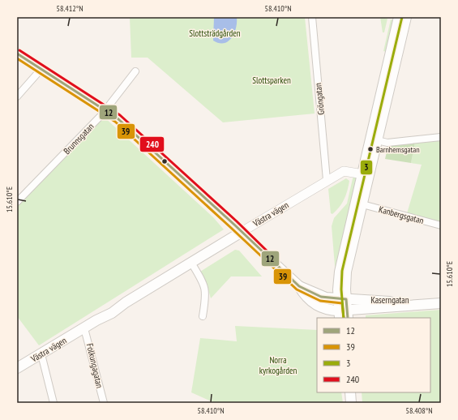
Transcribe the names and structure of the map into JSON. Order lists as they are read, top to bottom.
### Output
{
  "streets": {
    "main road": ["Västra vägen", "Kaserngatan"],
    "street": [
      "Gröngatan",
      "Brunnsgatan",
      "Kanbergsgatan",
      "Folkungagatan"
    ]
  },
  "crossings": [
    ["Gröngatan", "Västra vägen"],
    ["Västra vägen", "Folkungagatan"]
  ],
  "parks": ["Slottsträdgården", "Slottsparken", "Norra kyrkogården"],
  "places": ["Barnhemsgatan"],
  "lines": [
    "transit line 3",
    "transit line 240",
    "transit line 12",
    "transit line 39"
  ],
  "legend": [
    "12",
    "39",
    "3",
    "240"
  ],
  "coordinates": [
    "58.412°N",
    "58.410°N",
    "15.610°E",
    "58.408°N"
  ]
}
